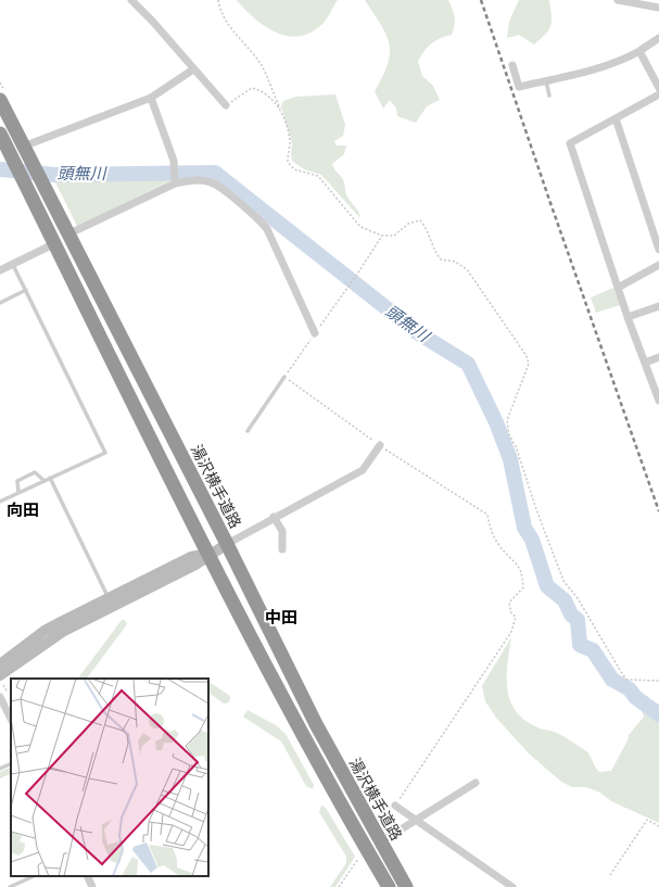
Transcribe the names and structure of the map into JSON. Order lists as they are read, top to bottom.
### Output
{
  "streets": {
    "highway": ["湯沢横手道路"]
  },
  "districts": ["向田", "中田"],
  "water": ["頭無川"]
}
